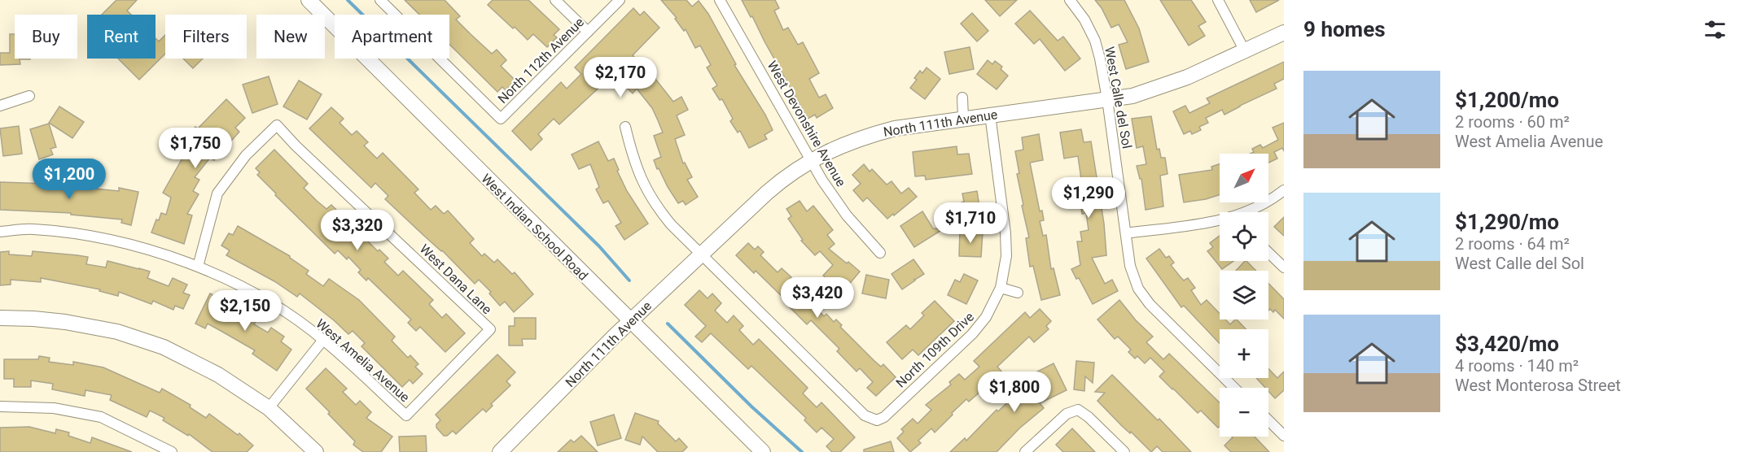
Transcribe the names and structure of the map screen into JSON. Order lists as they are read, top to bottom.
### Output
{
  "streets": {
    "street": [
      "North 112th Avenue",
      "West Calle del Sol",
      "North 111th Avenue",
      "West Devonshire Avenue",
      "West Indian School Road",
      "West Dana Lane",
      "North 109th Drive",
      "West Amelia Avenue"
    ]
  },
  "crossings": [
    ["West Calle del Sol", "North 111th Avenue"],
    ["North 111th Avenue", "West Devonshire Avenue"],
    ["North 111th Avenue", "West Indian School Road"],
    ["North 111th Avenue", "North 109th Drive"],
    ["West Dana Lane", "West Amelia Avenue"]
  ],
  "north": "top right",
  "page": {
    "heading": "9 homes",
    "chip": [
      "Buy",
      "Rent",
      "Filters",
      "New",
      "Apartment"
    ],
    "price": [
      "$2,170",
      "$1,750",
      "$1,200",
      "$1,290",
      "$1,710",
      "$3,320",
      "$3,420",
      "$2,150",
      "$1,800"
    ],
    "list": [
      {
        "name": "$1,200/mo",
        "note": "2 rooms · 60 m² · West Amelia Avenue"
      },
      {
        "name": "$1,290/mo",
        "note": "2 rooms · 64 m² · West Calle del Sol"
      },
      {
        "name": "$3,420/mo",
        "note": "4 rooms · 140 m² · West Monterosa Street"
      }
    ],
    "map_buttons": ["+", "−"]
  }
}
